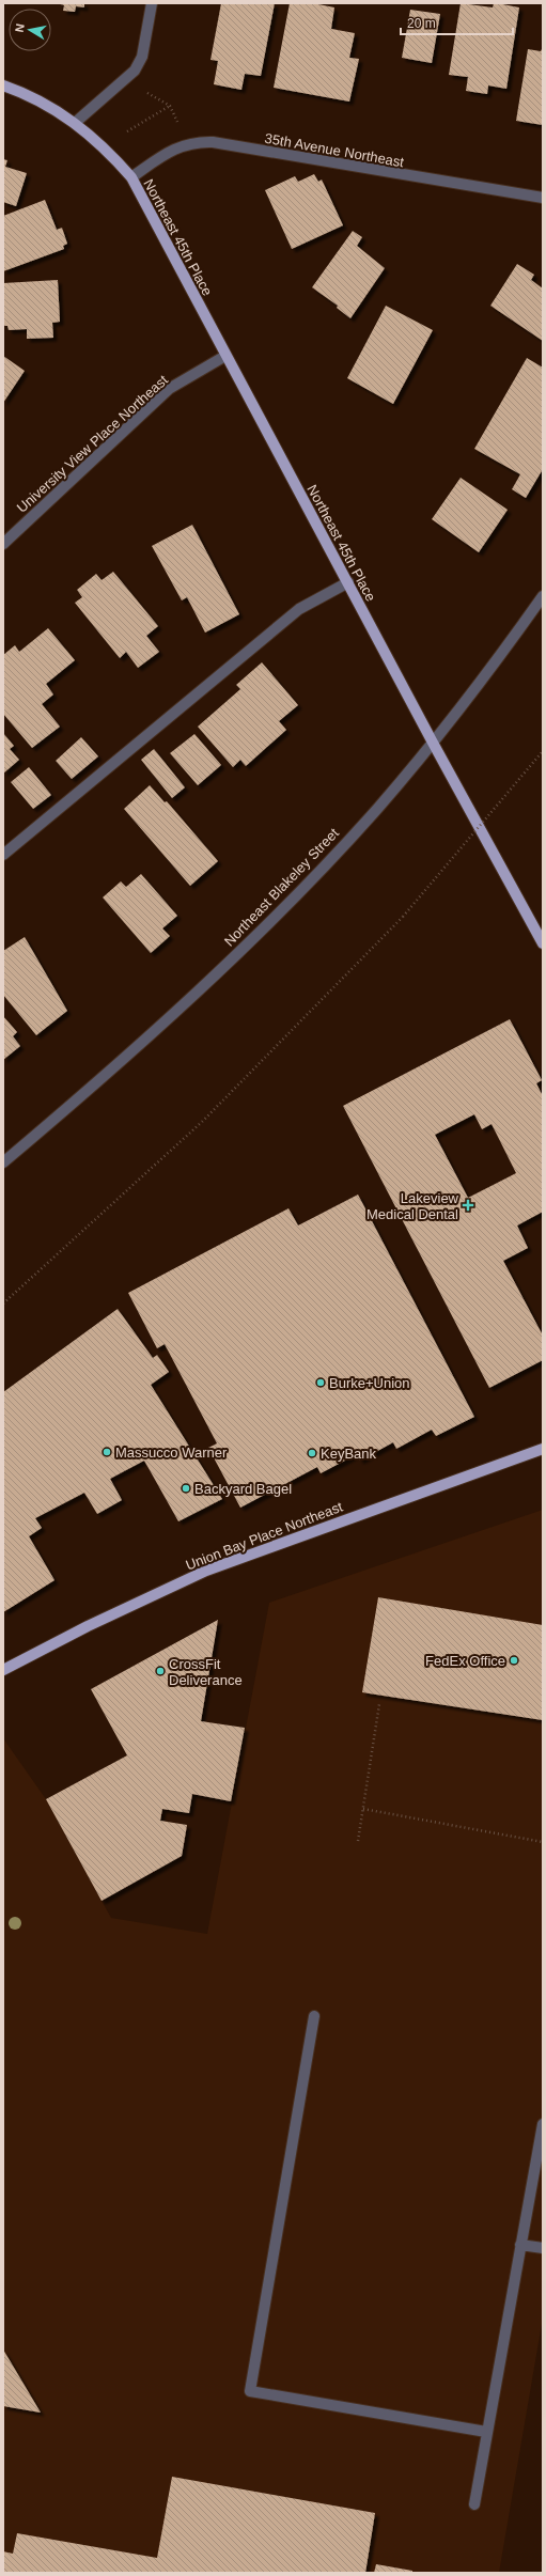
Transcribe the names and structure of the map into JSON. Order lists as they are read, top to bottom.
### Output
{
  "streets": {
    "main road": ["Northeast 45th Place", "Union Bay Place Northeast"],
    "street": ["35th Avenue Northeast", "University View Place Northeast", "Northeast Blakeley Street"]
  },
  "crossings": [
    ["35th Avenue Northeast", "Northeast 45th Place"],
    ["Northeast 45th Place", "University View Place Northeast"],
    ["Northeast 45th Place", "Northeast Blakeley Street"]
  ],
  "places": {
    "health": ["Lakeview Medical Dental"],
    "other": [
      "Burke+Union",
      "Massucco Warner",
      "KeyBank",
      "Backyard Bagel",
      "FedEx Office",
      "CrossFit Deliverance"
    ]
  },
  "scale_bar": "20 m",
  "north": "left"
}
